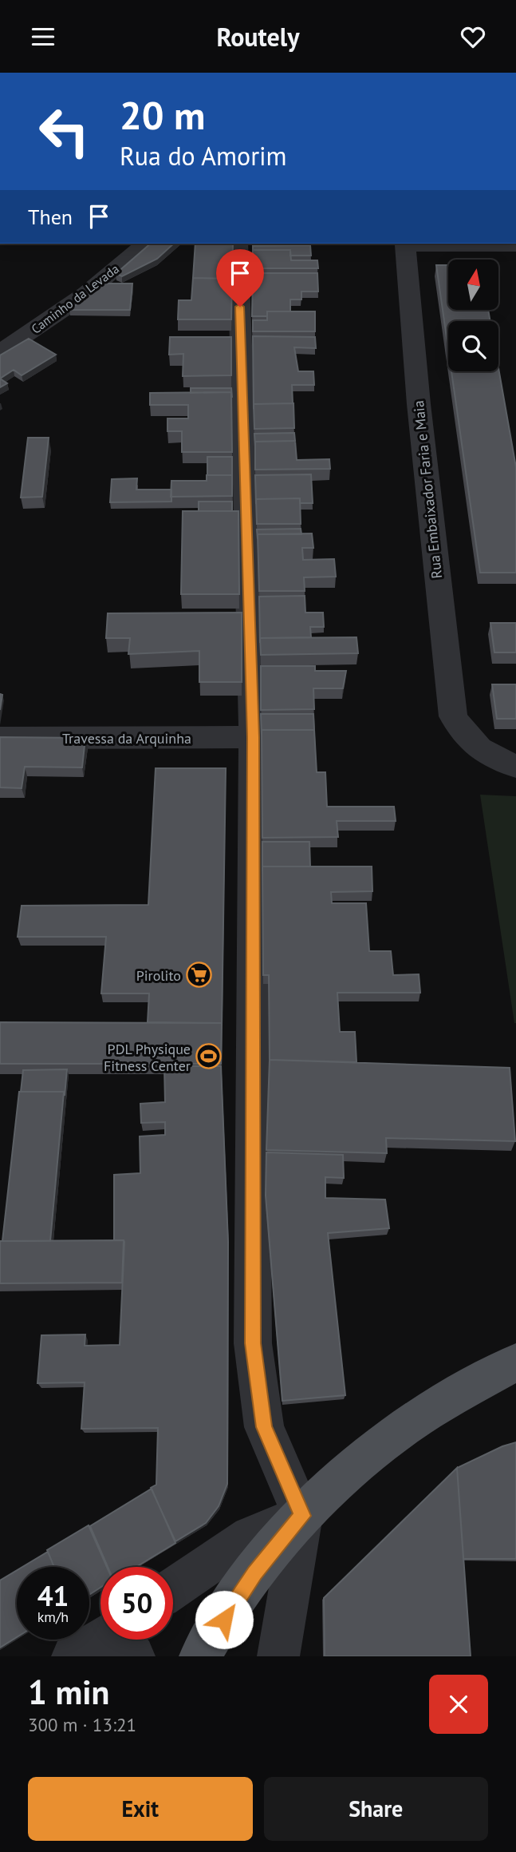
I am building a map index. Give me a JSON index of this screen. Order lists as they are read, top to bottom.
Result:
{
  "streets": {
    "street": ["Caminho da Levada", "Rua Embaixador Faria e Maia", "Travessa da Arquinha"]
  },
  "places": {
    "supermarket": ["Pirolito"],
    "sports": ["PDL Physique Fitness Center"]
  },
  "north": "top",
  "page": {
    "header": "Routely",
    "turn": ["20 m", "Rua do Amorim"],
    "then": "Then",
    "speed": "41 km/h",
    "limit": "50",
    "heading": ["1 min", "300 m · 13:21"],
    "buttons": ["Exit", "Share"]
  }
}
